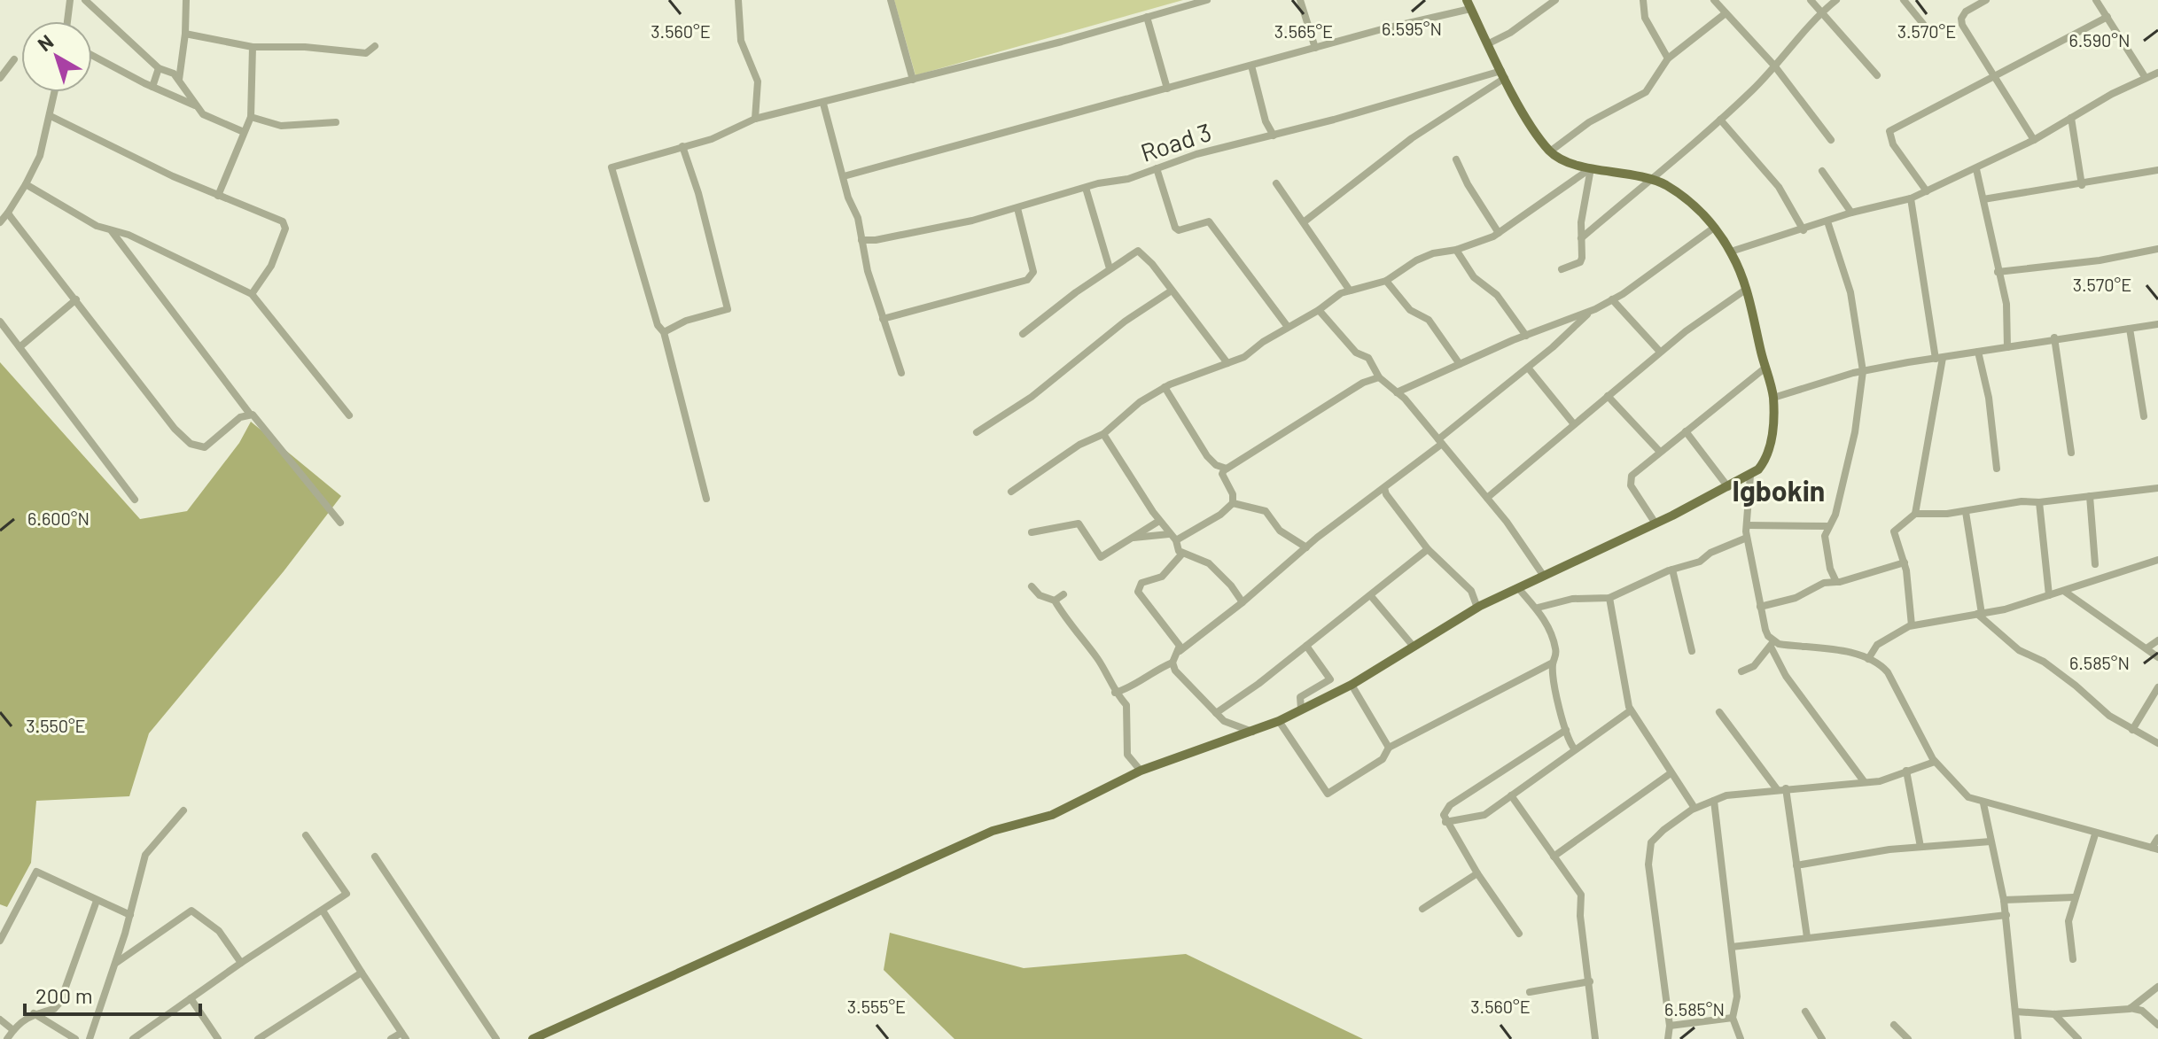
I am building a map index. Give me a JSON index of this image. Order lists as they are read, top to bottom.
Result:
{
  "streets": {
    "street": ["Road 3"]
  },
  "districts": ["Igbokin"],
  "scale_bar": "200 m",
  "north": "top left",
  "coordinates": [
    "6.595°N",
    "3.560°E",
    "3.565°E",
    "3.570°E",
    "6.590°N",
    "6.600°N",
    "6.585°N",
    "3.550°E",
    "3.555°E"
  ]
}
